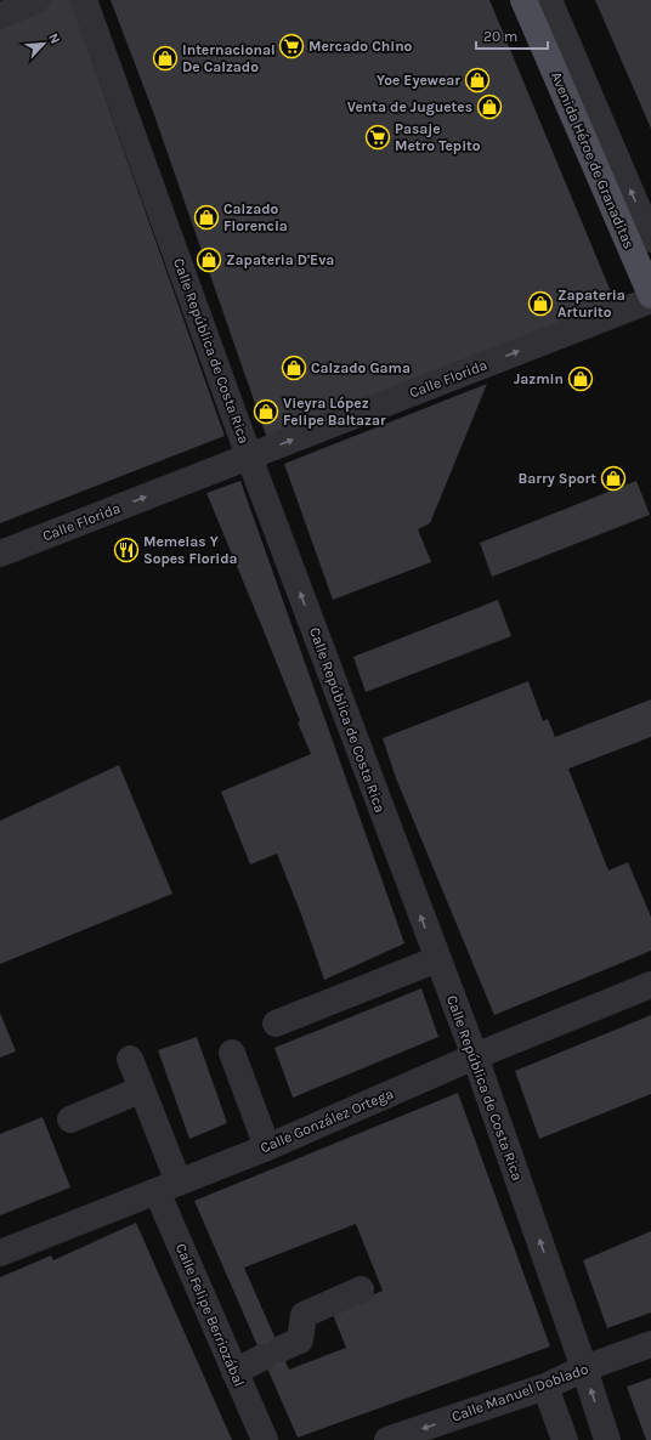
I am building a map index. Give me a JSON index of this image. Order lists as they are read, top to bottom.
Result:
{
  "streets": {
    "main road": ["Avenida Héroe de Granaditas"],
    "street": [
      "Calle República de Costa Rica",
      "Calle Florida",
      "Calle González Ortega",
      "Calle Felipe Berriozábal",
      "Calle Manuel Doblado"
    ]
  },
  "crossings": [
    ["Calle República de Costa Rica", "Calle Florida"],
    ["Calle República de Costa Rica", "Calle González Ortega"],
    ["Calle República de Costa Rica", "Calle Manuel Doblado"],
    ["Calle González Ortega", "Calle Felipe Berriozábal"]
  ],
  "one_way": ["Calle República de Costa Rica", "Calle Florida", "Calle Manuel Doblado"],
  "places": {
    "supermarket": ["Mercado Chino", "Pasaje Metro Tepito"],
    "shop": [
      "Internacional De Calzado",
      "Yoe Eyewear",
      "Venta de Juguetes",
      "Calzado Florencia",
      "Zapateria D'Eva",
      "Zapateria Arturito",
      "Calzado Gama",
      "Jazmin",
      "Vieyra López Felipe Baltazar",
      "Barry Sport"
    ],
    "restaurant": ["Memelas Y Sopes Florida"]
  },
  "scale_bar": "20 m",
  "north": "top right"
}
